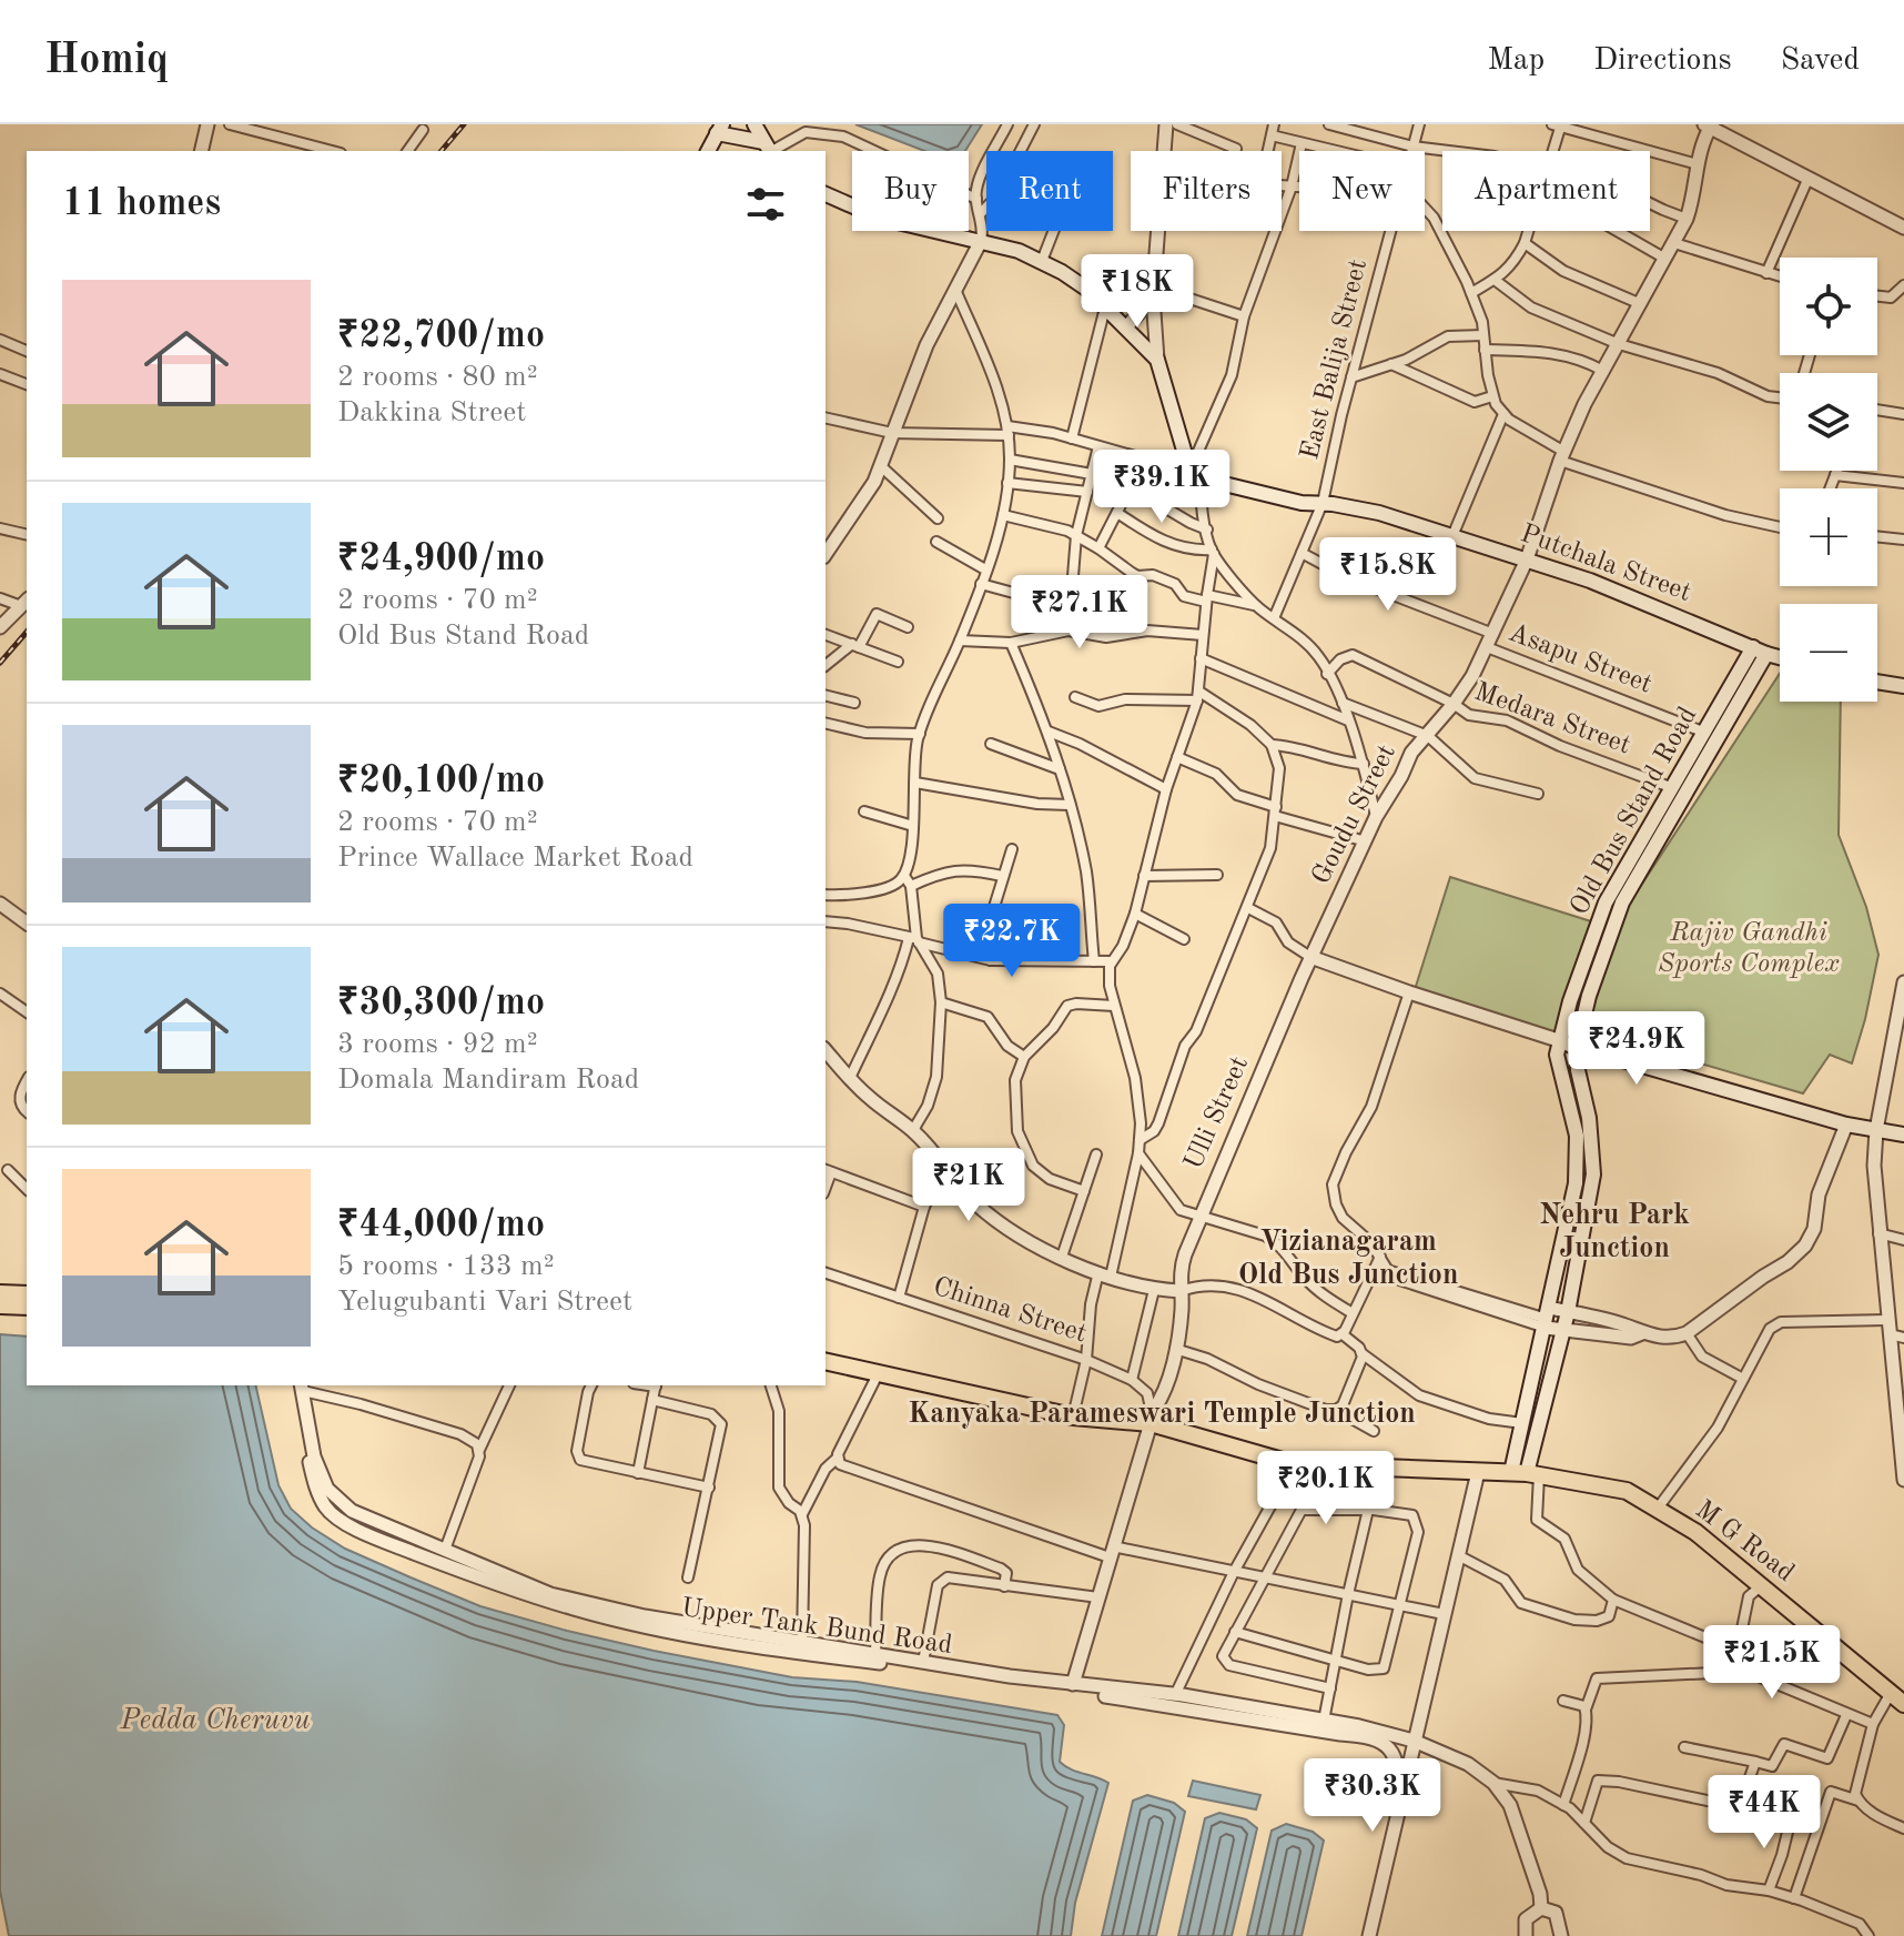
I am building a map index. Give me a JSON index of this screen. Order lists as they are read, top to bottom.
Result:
{
  "streets": {
    "main road": ["Putchala Street", "Old Bus Stand Road", "M G Road"],
    "street": [
      "East Balija Street",
      "Asapu Street",
      "Medara Street",
      "Goudu Street",
      "Ulli Street",
      "Chinna Street",
      "Upper Tank Bund Road"
    ]
  },
  "crossings": [
    ["East Balija Street", "Putchala Street"],
    ["Putchala Street", "Old Bus Stand Road"],
    ["Putchala Street", "Goudu Street"],
    ["Asapu Street", "Old Bus Stand Road"],
    ["Asapu Street", "Goudu Street"],
    ["Medara Street", "Old Bus Stand Road"],
    ["Medara Street", "Goudu Street"],
    ["Old Bus Stand Road", "M G Road"],
    ["Goudu Street", "Ulli Street"],
    ["Ulli Street", "M G Road"],
    ["Ulli Street", "Upper Tank Bund Road"]
  ],
  "districts": ["Nehru Park Junction", "Vizianagaram Old Bus Junction", "Kanyaka Parameswari Temple Junction"],
  "water": ["Pedda Cheruvu"],
  "parks": ["Rajiv Gandhi Sports Complex"],
  "page": {
    "header": "Homiq",
    "nav": ["Map", "Directions", "Saved"],
    "chip": [
      "Buy",
      "Rent",
      "Filters",
      "New",
      "Apartment"
    ],
    "heading": "11 homes",
    "price": [
      "₹18K",
      "₹39.1K",
      "₹15.8K",
      "₹27.1K",
      "₹22.7K",
      "₹24.9K",
      "₹21K",
      "₹20.1K",
      "₹21.5K",
      "₹30.3K",
      "₹44K"
    ],
    "map_buttons": ["+", "−"],
    "list": [
      {
        "name": "₹22,700/mo",
        "note": "2 rooms · 80 m² · Dakkina Street"
      },
      {
        "name": "₹24,900/mo",
        "note": "2 rooms · 70 m² · Old Bus Stand Road"
      },
      {
        "name": "₹20,100/mo",
        "note": "2 rooms · 70 m² · Prince Wallace Market Road"
      },
      {
        "name": "₹30,300/mo",
        "note": "3 rooms · 92 m² · Domala Mandiram Road"
      },
      {
        "name": "₹44,000/mo",
        "note": "5 rooms · 133 m² · Yelugubanti Vari Street"
      }
    ]
  }
}
